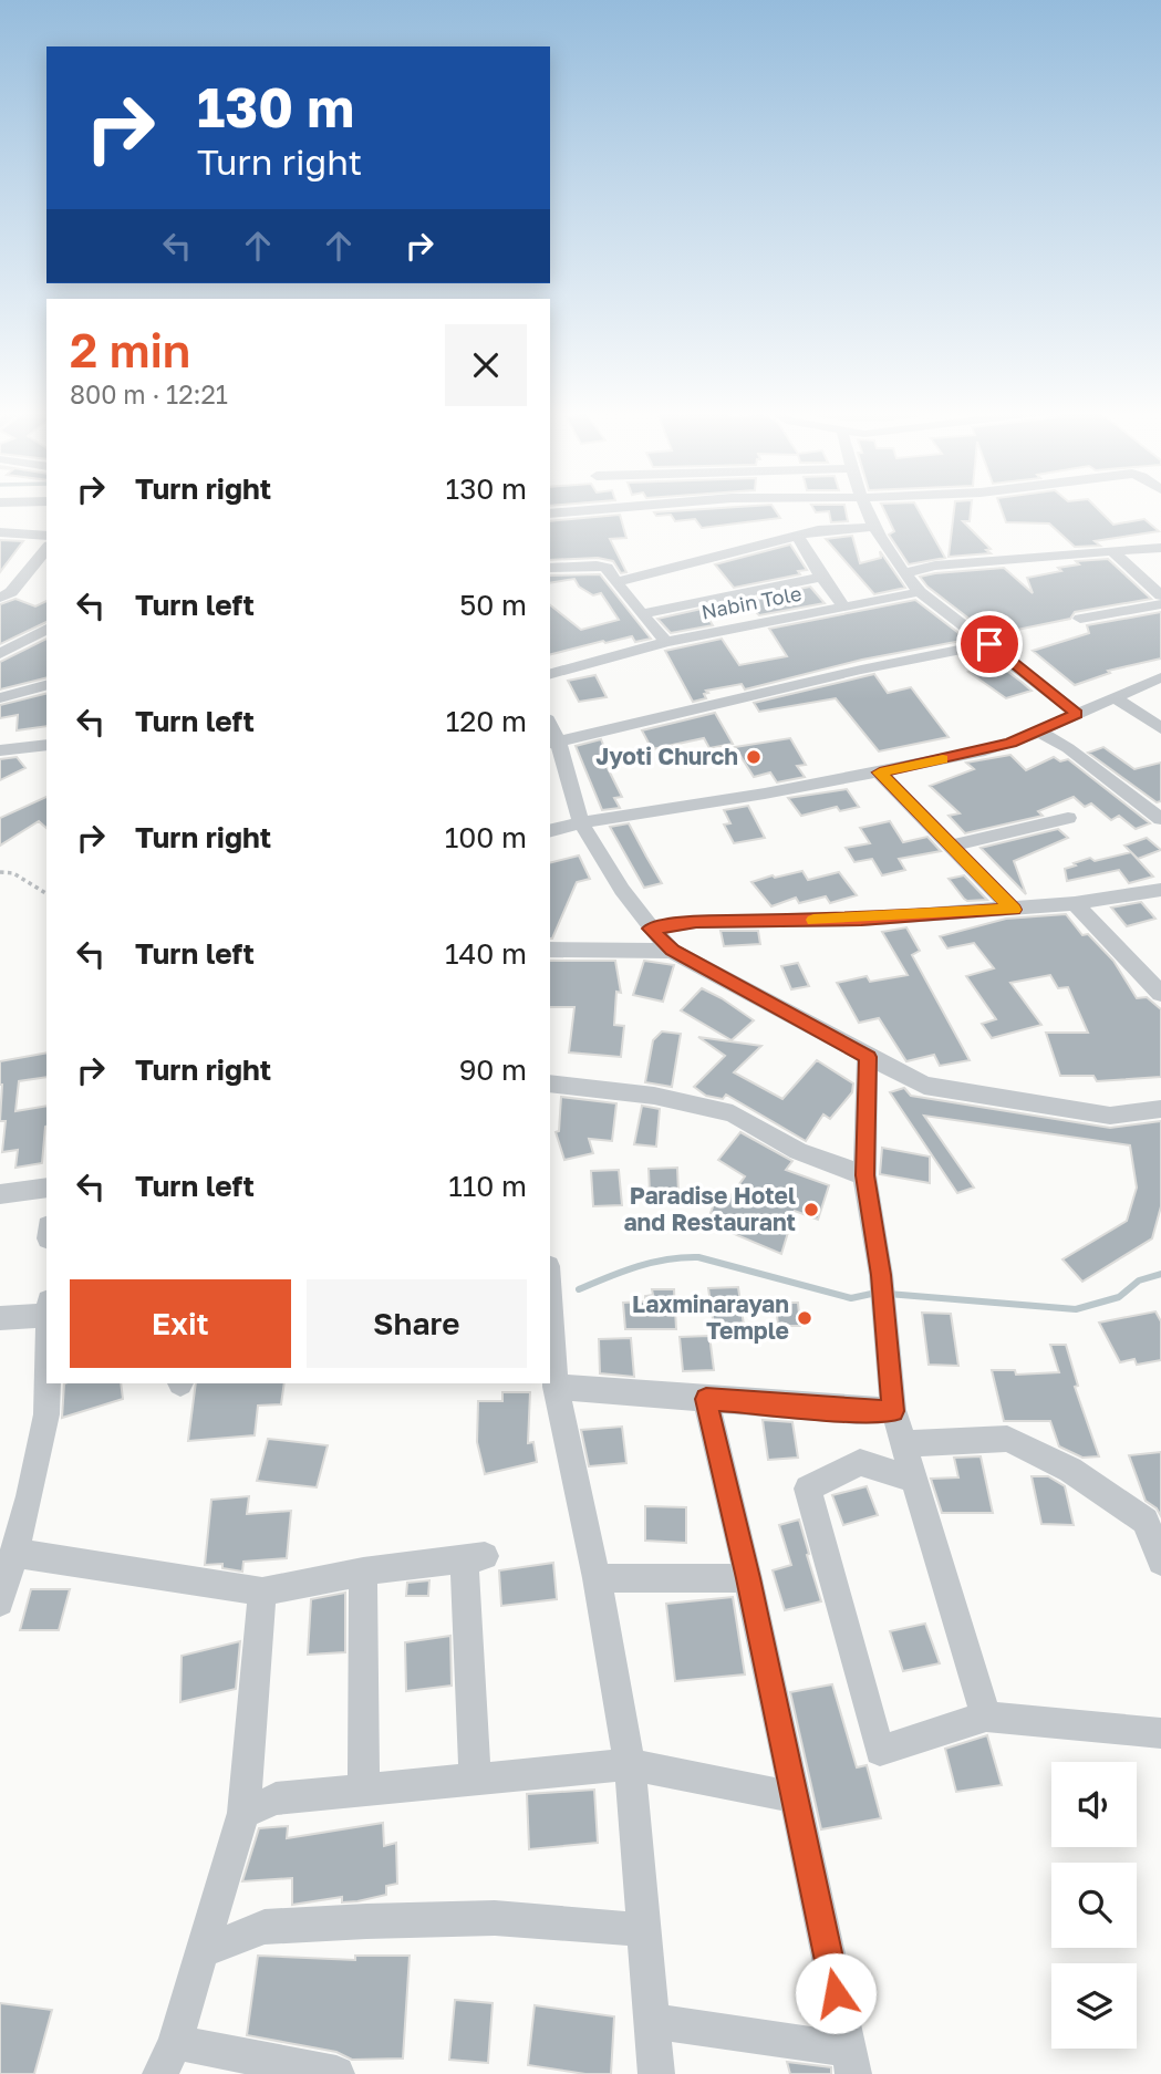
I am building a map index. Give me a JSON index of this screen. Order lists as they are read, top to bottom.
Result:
{
  "streets": {
    "street": ["Nabin Tole"]
  },
  "places": ["Jyoti Church", "Paradise Hotel and Restaurant", "Laxminarayan Temple"],
  "page": {
    "turn": ["130 m", "Turn right"],
    "heading": ["2 min", "800 m · 12:21"],
    "list": [
      {
        "name": "Turn right",
        "value": "130 m"
      },
      {
        "name": "Turn left",
        "value": "50 m"
      },
      {
        "name": "Turn left",
        "value": "120 m"
      },
      {
        "name": "Turn right",
        "value": "100 m"
      },
      {
        "name": "Turn left",
        "value": "140 m"
      },
      {
        "name": "Turn right",
        "value": "90 m"
      },
      {
        "name": "Turn left",
        "value": "110 m"
      }
    ],
    "buttons": ["Exit", "Share"]
  }
}
